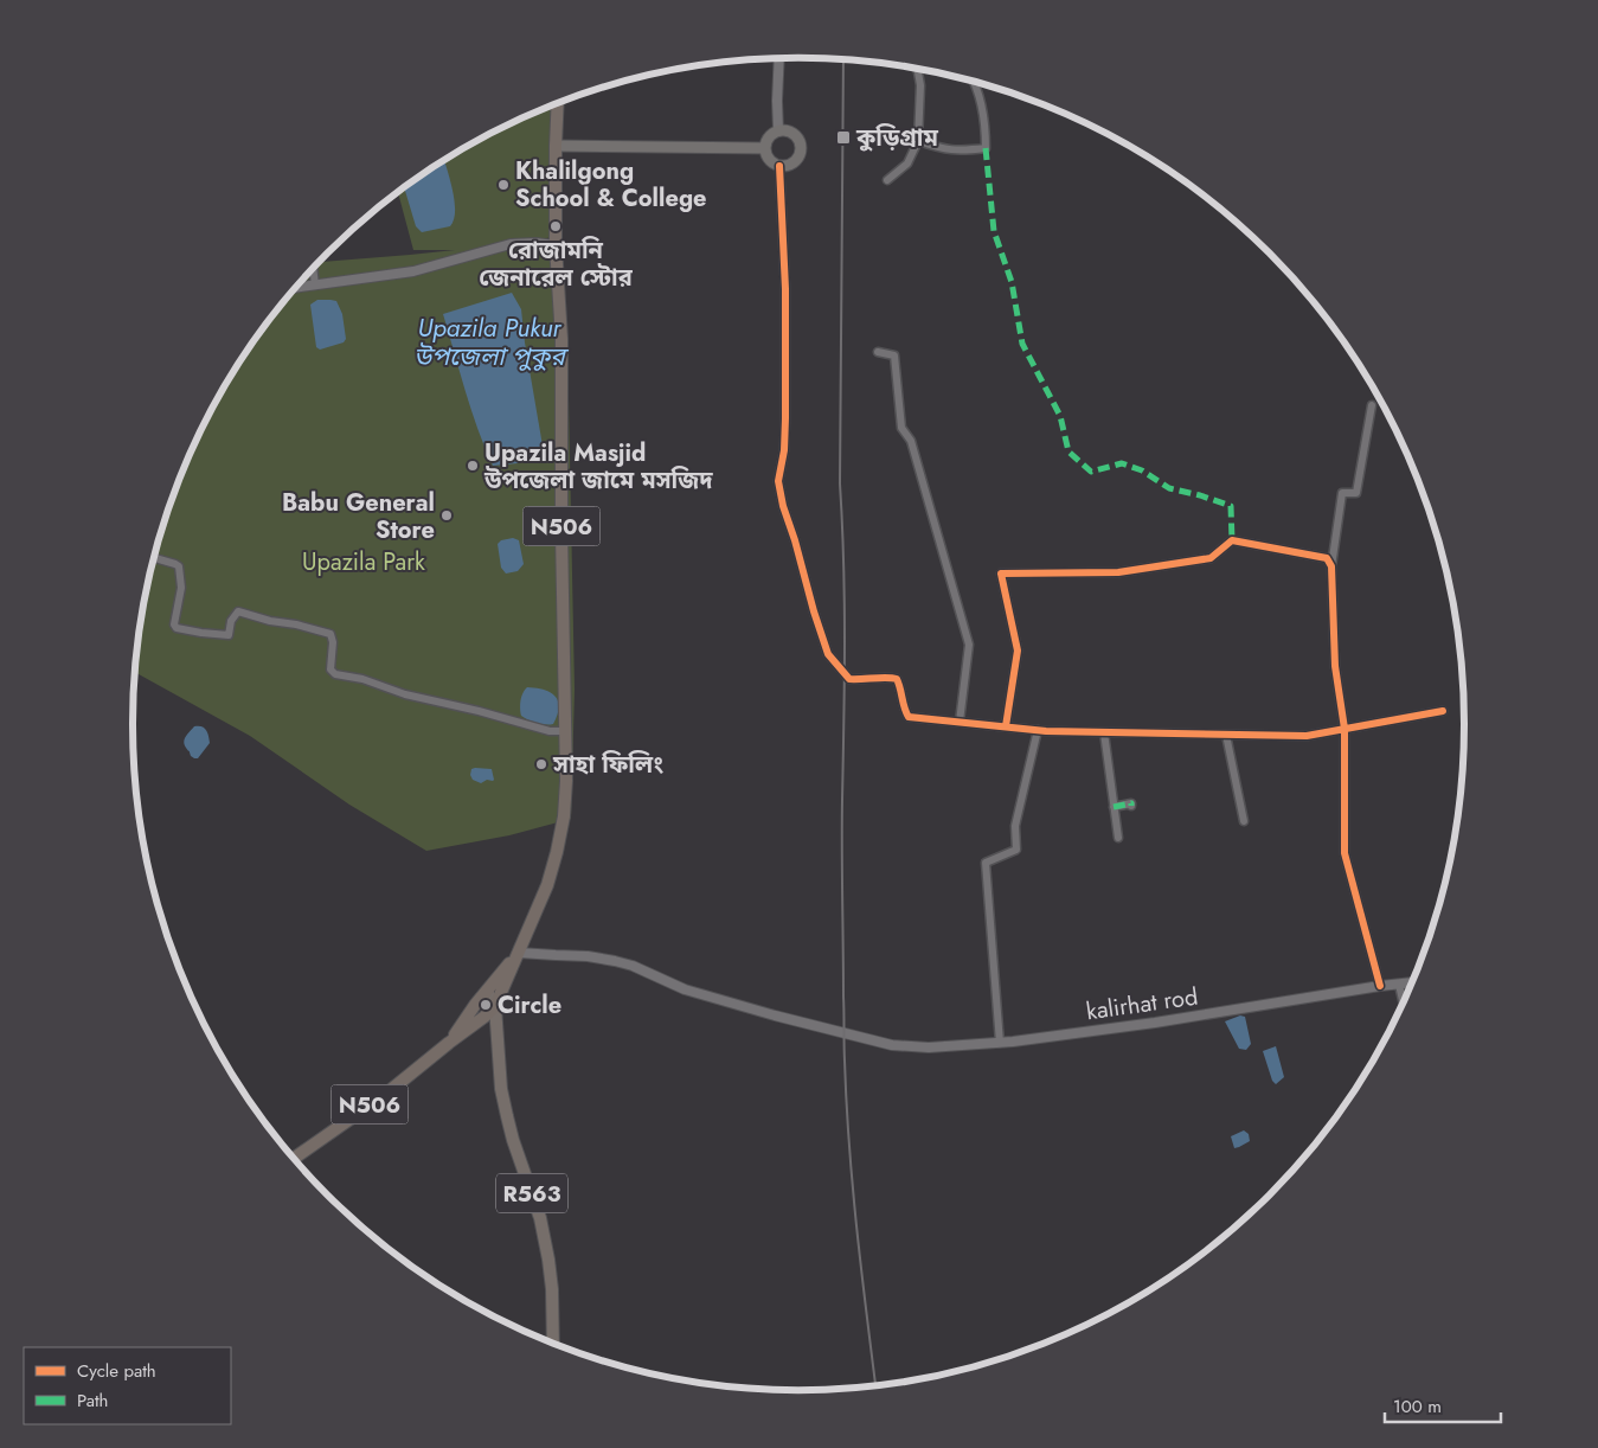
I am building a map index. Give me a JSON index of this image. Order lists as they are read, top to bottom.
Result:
{
  "streets": {
    "highway": ["N506"],
    "main road": ["R563"],
    "street": ["kalirhat rod"]
  },
  "crossings": [
    ["N506", "kalirhat rod"],
    ["N506", "R563"]
  ],
  "water": ["Upazila Pukur উপজেলা পুকুর"],
  "parks": ["Upazila Park"],
  "places": {
    "transit": ["কুড়িগ্রাম"],
    "other": [
      "Khalilgong School & College",
      "রোজামনি জেনারেল স্টোর",
      "Upazila Masjid উপজেলা জামে মসজিদ",
      "Babu General Store",
      "সাহা ফিলিং",
      "Circle"
    ]
  },
  "legend": ["Cycle path", "Path"],
  "scale_bar": "100 m"
}
